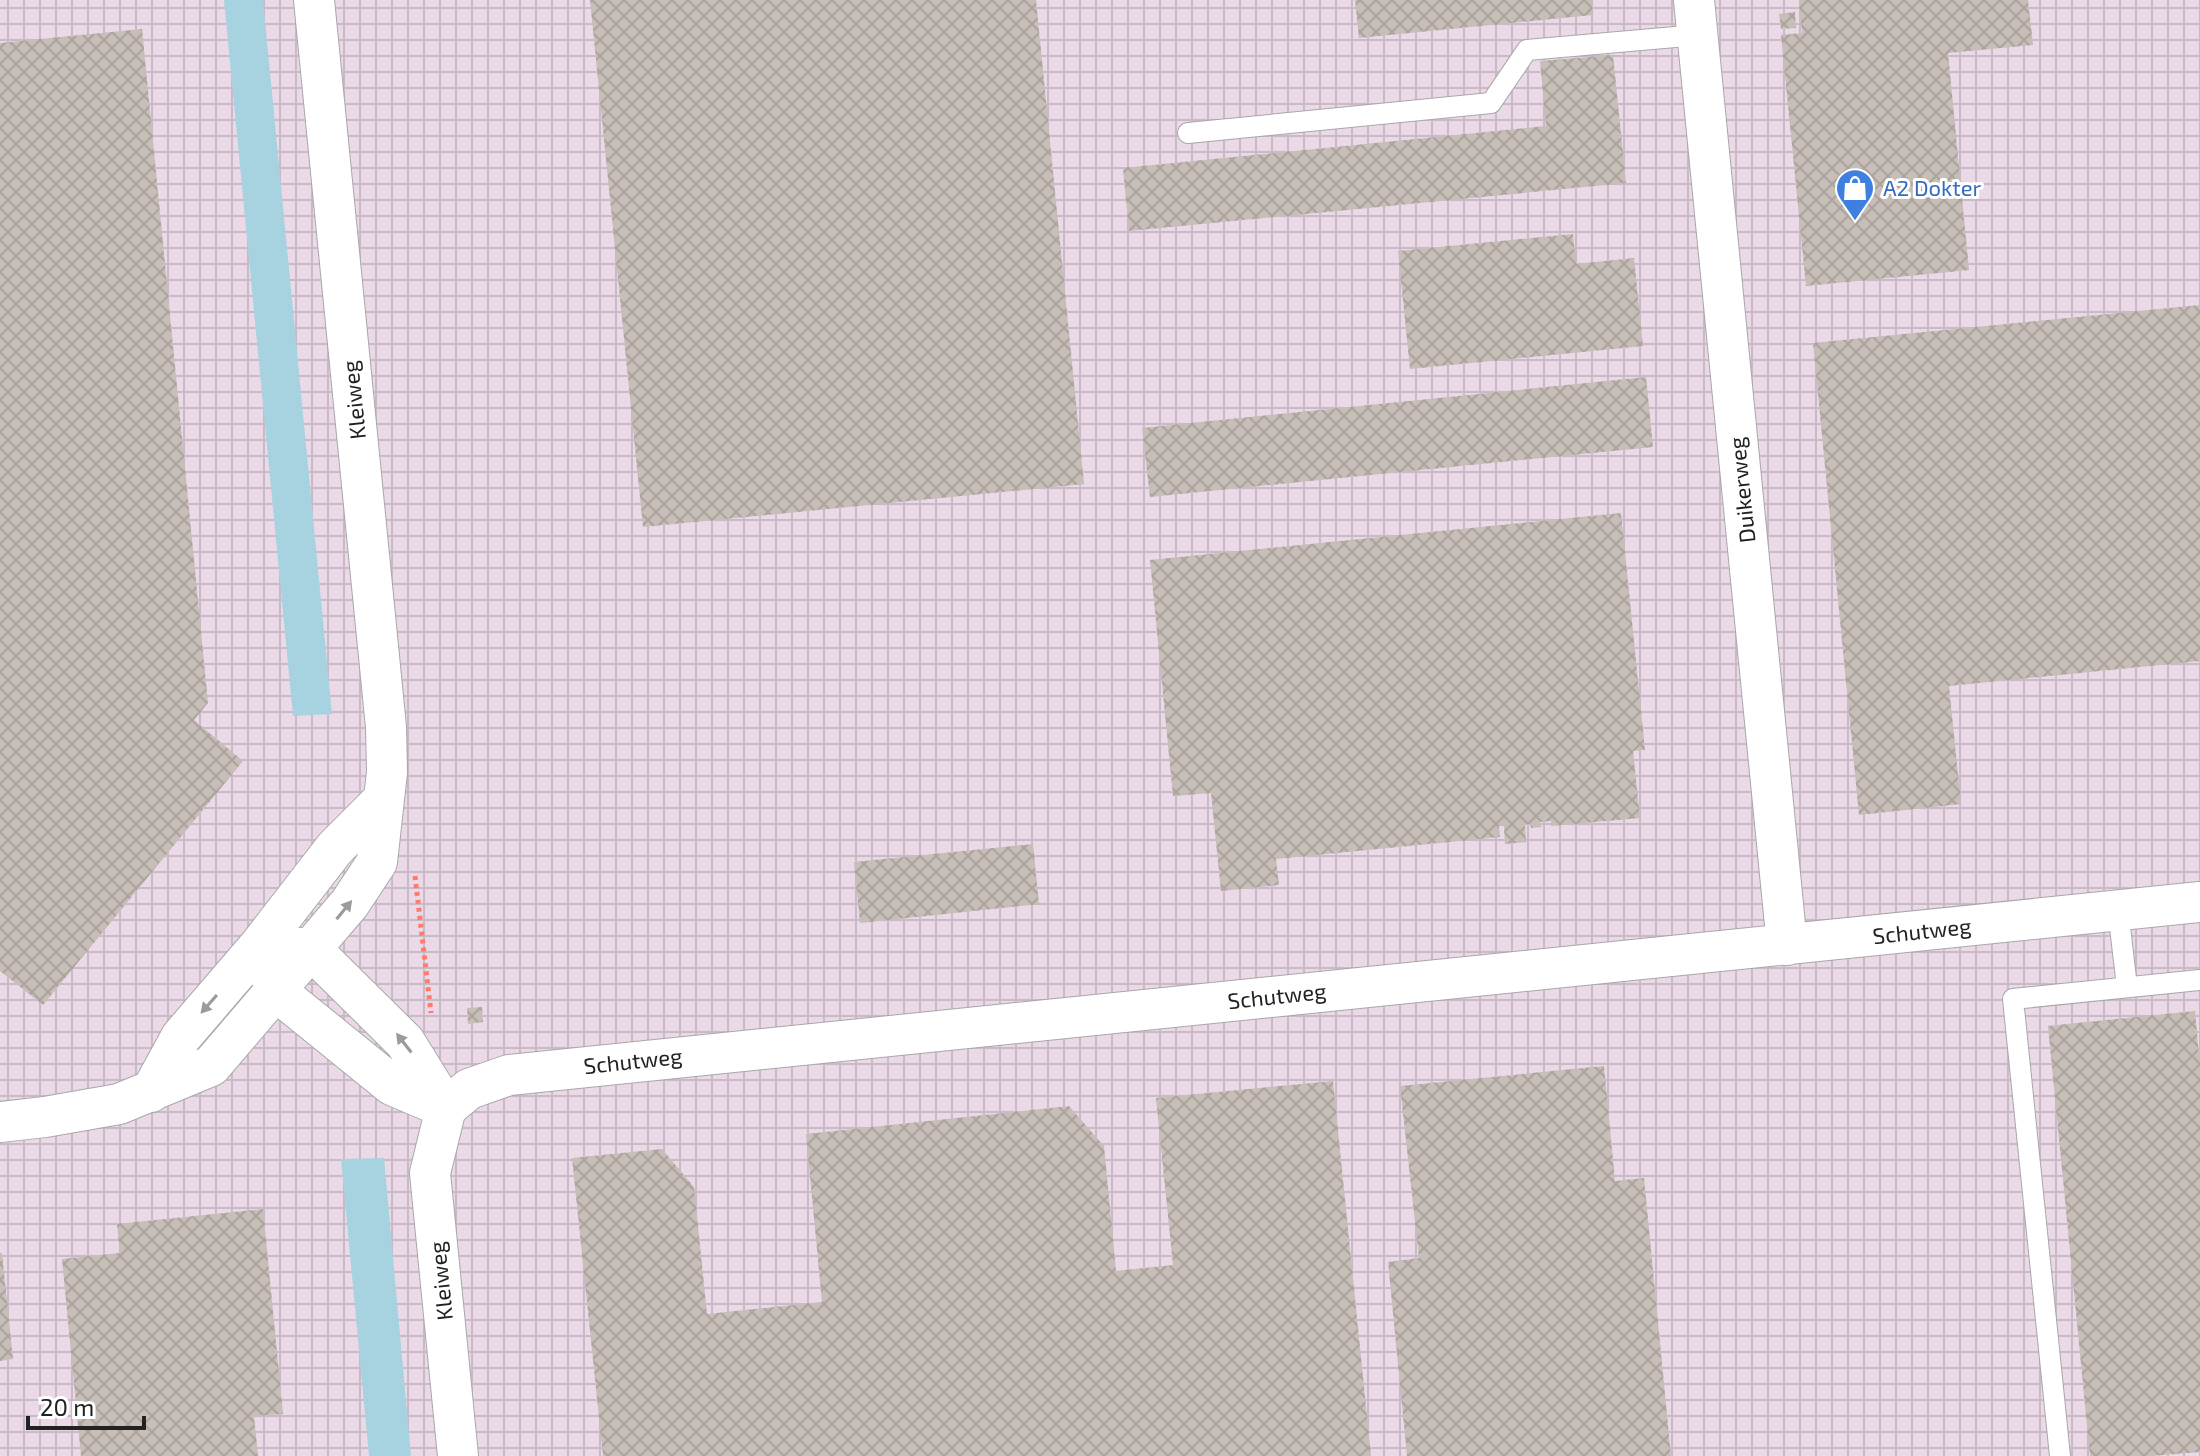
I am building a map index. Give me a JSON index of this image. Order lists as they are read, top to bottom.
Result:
{
  "streets": {
    "street": ["Kleiweg", "Duikerweg", "Schutweg"]
  },
  "crossings": [
    ["Kleiweg", "Schutweg"],
    ["Duikerweg", "Schutweg"]
  ],
  "places": {
    "shop": ["A2 Dokter"]
  },
  "scale_bar": "20 m"
}
